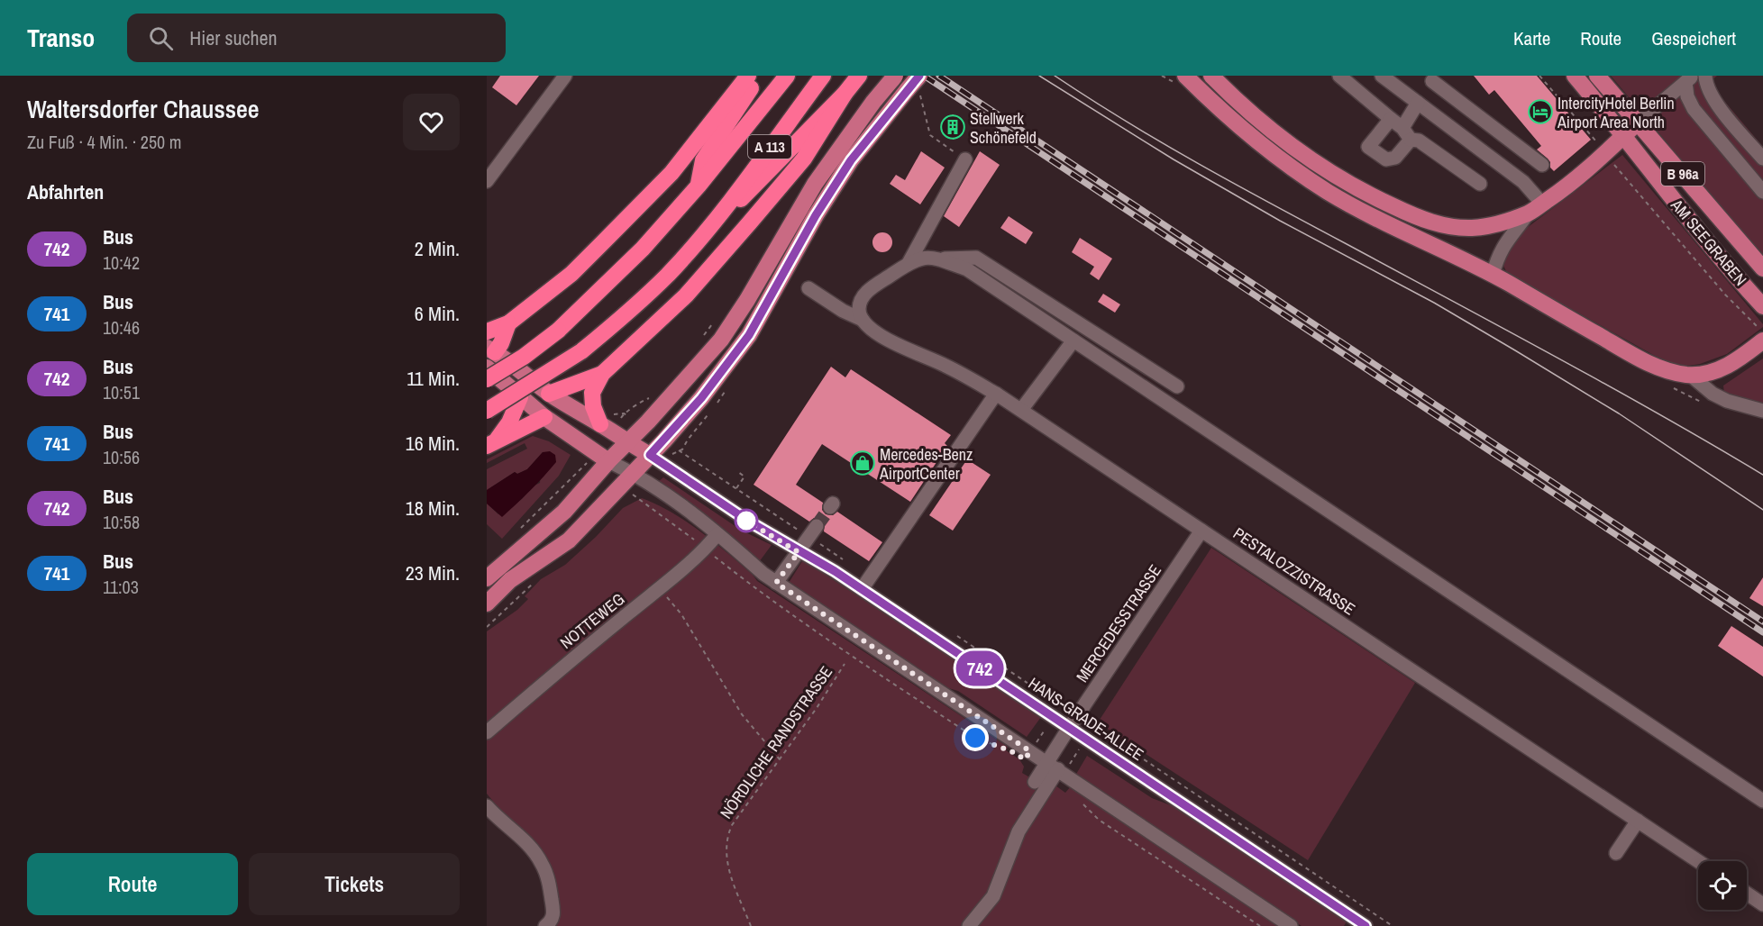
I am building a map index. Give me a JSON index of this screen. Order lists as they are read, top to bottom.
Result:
{
  "streets": {
    "highway": ["A 113"],
    "main road": ["B 96a", "AM SEEGRABEN"],
    "street": [
      "PESTALOZZISTRASSE",
      "NOTTEWEG",
      "MERCEDESSTRASSE",
      "HANS-GRADE-ALLEE"
    ],
    "path": ["NÖRDLICHE RANDSTRASSE"]
  },
  "crossings": [
    ["PESTALOZZISTRASSE", "MERCEDESSTRASSE"],
    ["MERCEDESSTRASSE", "HANS-GRADE-ALLEE"]
  ],
  "places": {
    "hotel": ["IntercityHotel Berlin Airport Area North"],
    "building": ["Stellwerk Schönefeld"],
    "shop": ["Mercedes-Benz AirportCenter"]
  },
  "lines": ["bus line 742"],
  "page": {
    "header": "Transo",
    "search": "Hier suchen",
    "nav": ["Karte", "Route", "Gespeichert"],
    "heading": [
      ["Waltersdorfer Chaussee", "Zu Fuß · 4 Min. · 250 m"],
      "Abfahrten"
    ],
    "on_map": "742",
    "list": [
      {
        "mark": "742",
        "name": "Bus",
        "note": "10:42",
        "value": "2 Min."
      },
      {
        "mark": "741",
        "name": "Bus",
        "note": "10:46",
        "value": "6 Min."
      },
      {
        "mark": "742",
        "name": "Bus",
        "note": "10:51",
        "value": "11 Min."
      },
      {
        "mark": "741",
        "name": "Bus",
        "note": "10:56",
        "value": "16 Min."
      },
      {
        "mark": "742",
        "name": "Bus",
        "note": "10:58",
        "value": "18 Min."
      },
      {
        "mark": "741",
        "name": "Bus",
        "note": "11:03",
        "value": "23 Min."
      }
    ],
    "buttons": ["Route", "Tickets"]
  }
}
